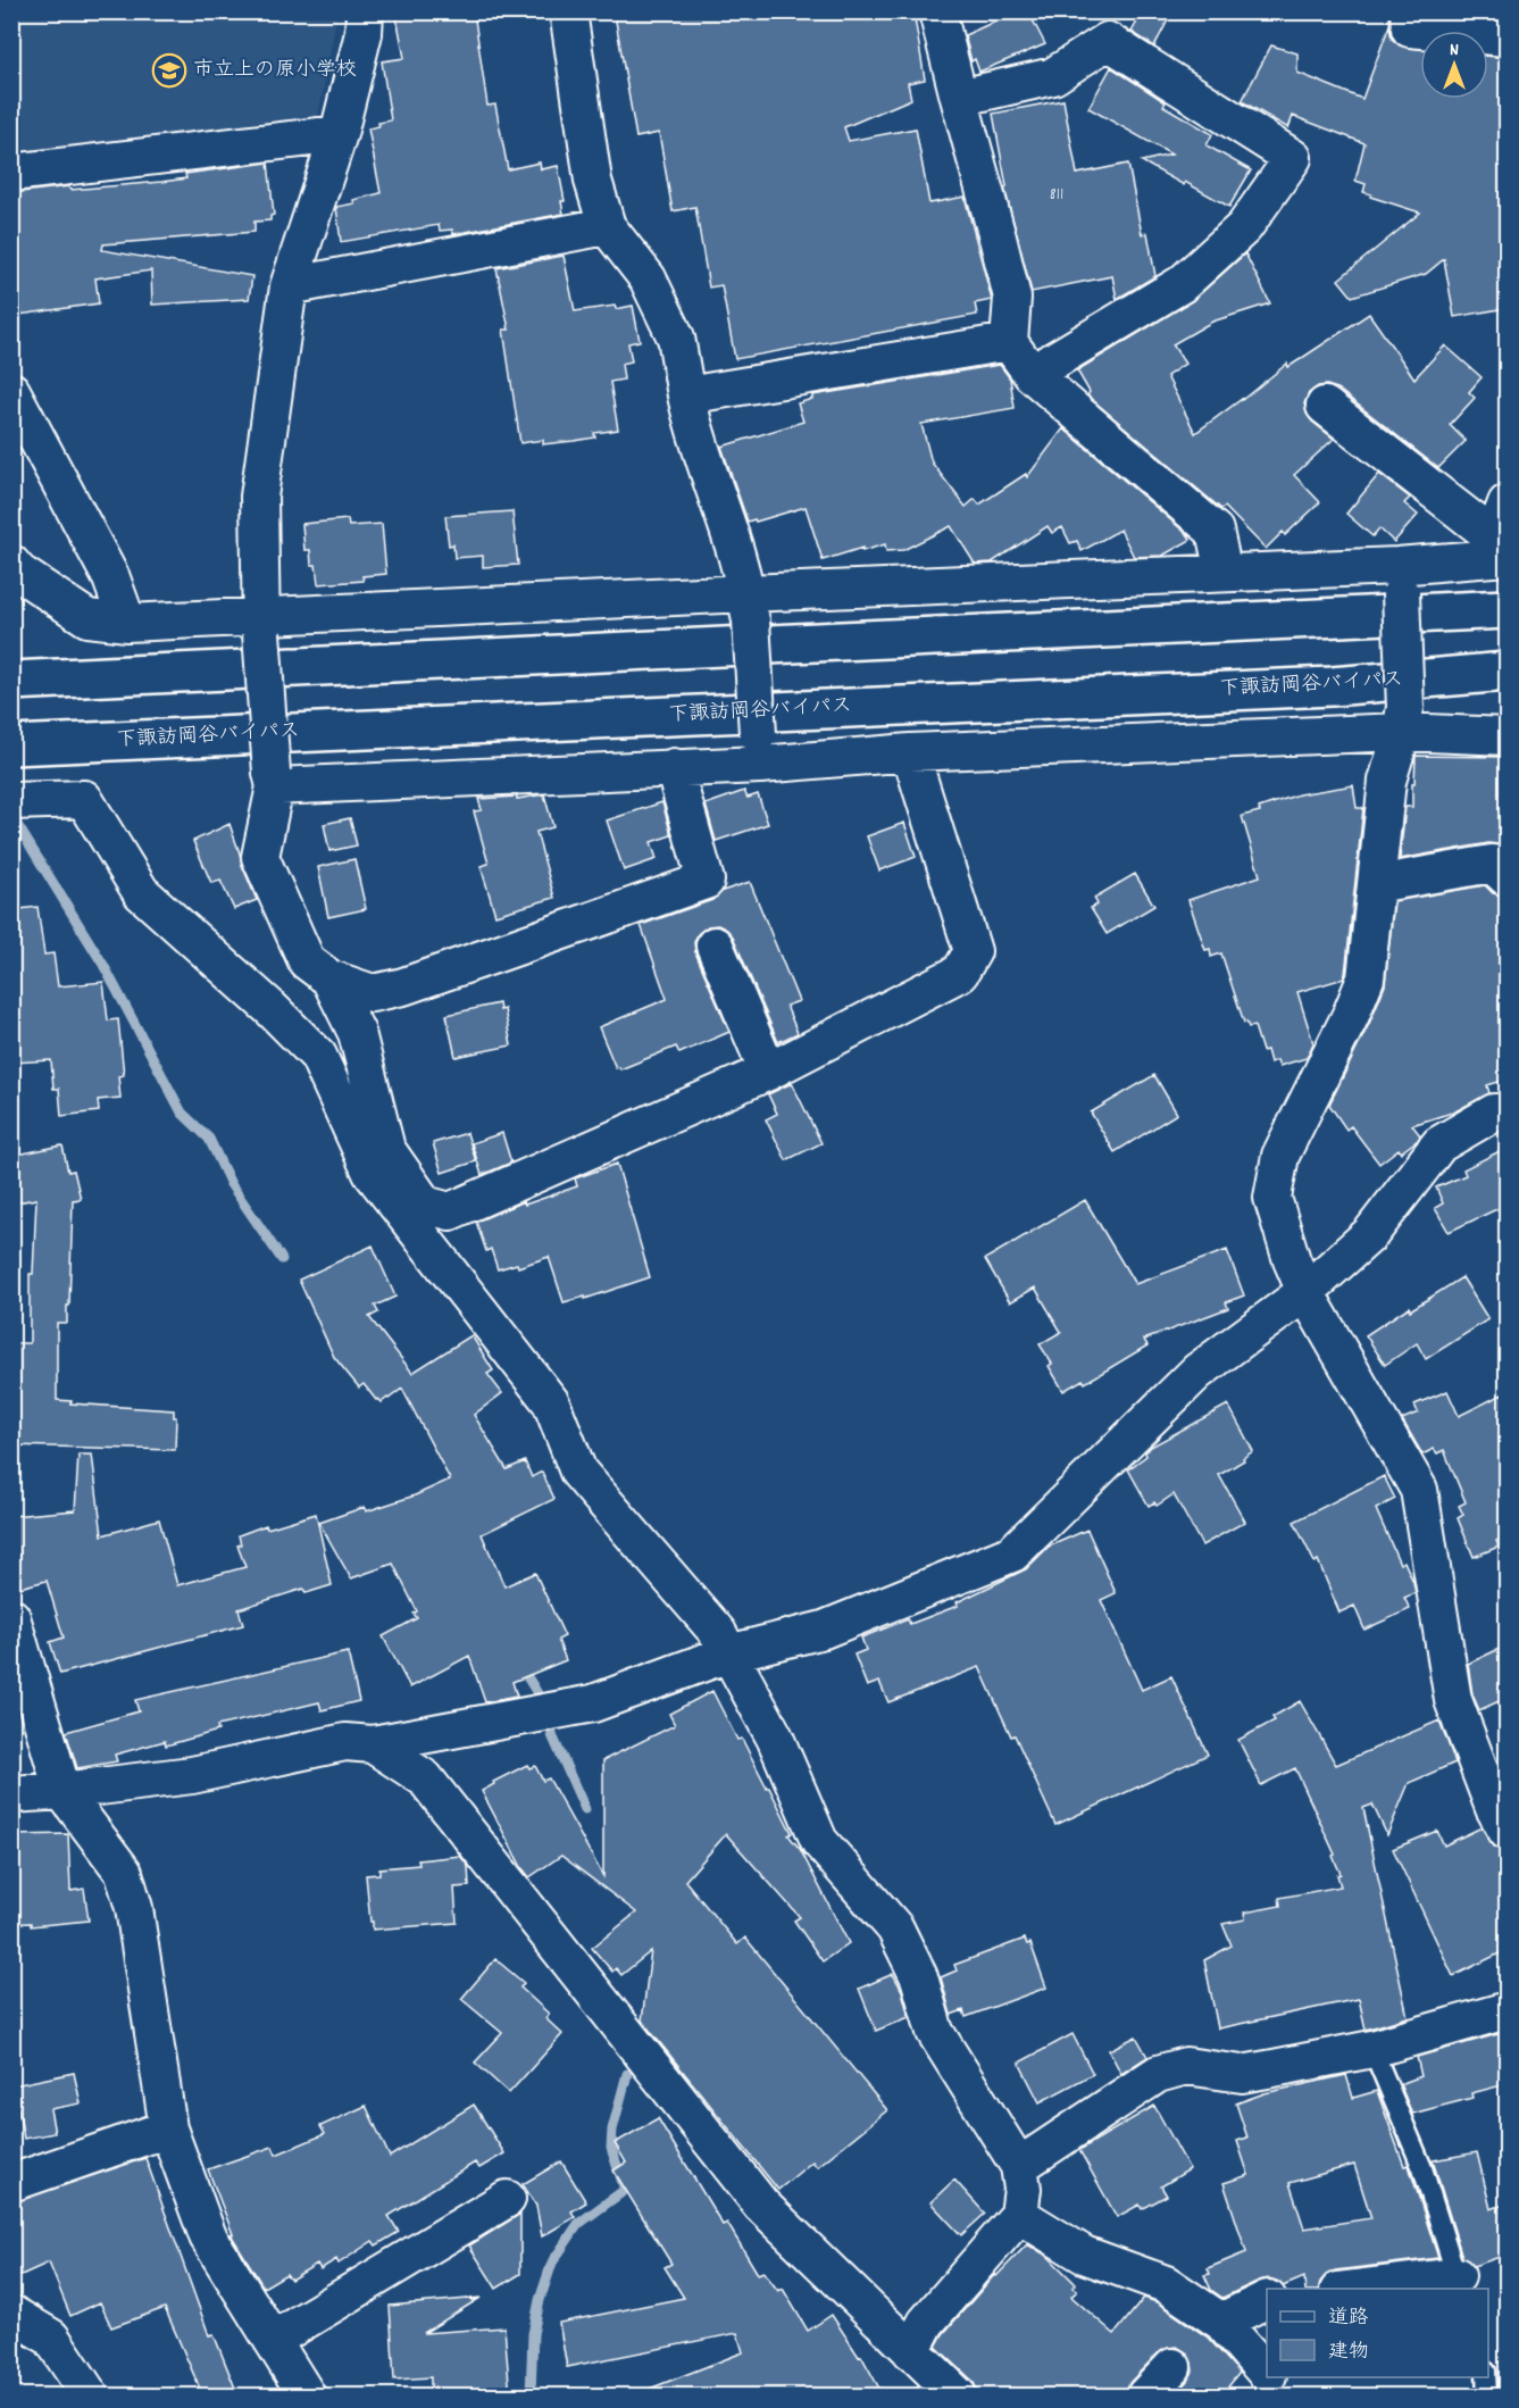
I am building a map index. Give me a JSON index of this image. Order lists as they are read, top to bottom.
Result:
{
  "streets": {
    "highway": ["下諏訪岡谷バイパス"]
  },
  "places": {
    "school or university": ["市立上の原小学校"]
  },
  "house_numbers": ["811"],
  "legend": ["道路", "建物"],
  "north": "top"
}
